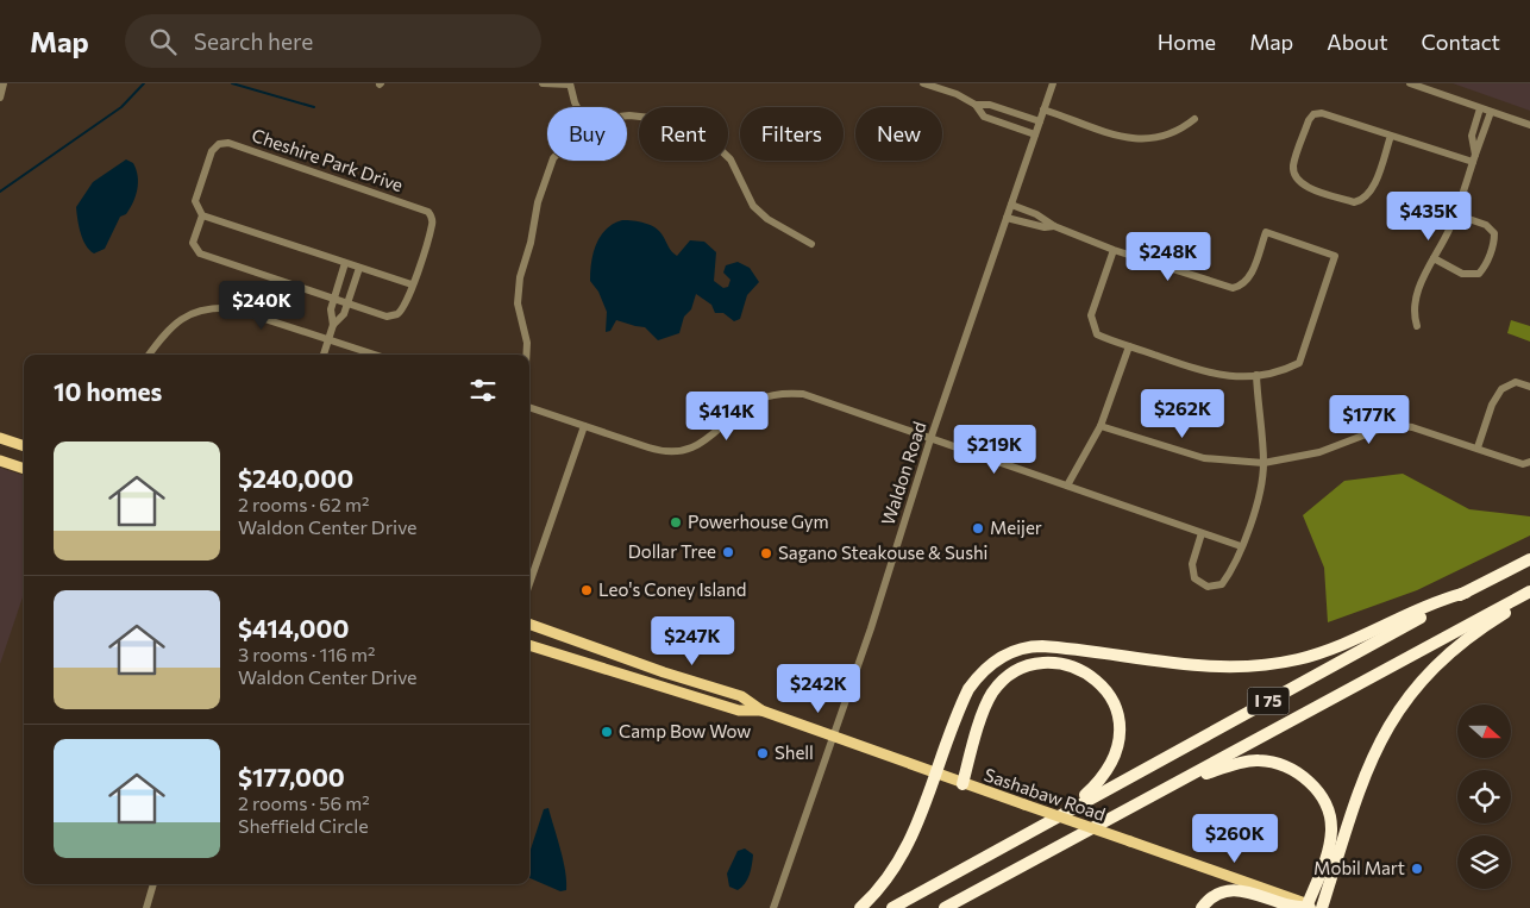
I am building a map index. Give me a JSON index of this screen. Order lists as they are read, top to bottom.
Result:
{
  "streets": {
    "highway": ["I 75"],
    "main road": ["Sashabaw Road"],
    "street": ["Cheshire Park Drive", "Waldon Road"]
  },
  "crossings": [
    ["Waldon Road", "Sashabaw Road"]
  ],
  "places": [
    "Powerhouse Gym",
    "Meijer",
    "Dollar Tree",
    "Sagano Steakouse & Sushi",
    "Leo's Coney Island",
    "Camp Bow Wow",
    "Shell",
    "Mobil Mart"
  ],
  "north": "right",
  "page": {
    "header": "Map",
    "search": "Search here",
    "nav": [
      "Home",
      "Map",
      "About",
      "Contact"
    ],
    "chip": [
      "Buy",
      "Rent",
      "Filters",
      "New"
    ],
    "price": [
      "$435K",
      "$248K",
      "$240K",
      "$262K",
      "$414K",
      "$177K",
      "$219K",
      "$247K",
      "$242K",
      "$260K"
    ],
    "heading": "10 homes",
    "list": [
      {
        "name": "$240,000",
        "note": "2 rooms · 62 m² · Waldon Center Drive"
      },
      {
        "name": "$414,000",
        "note": "3 rooms · 116 m² · Waldon Center Drive"
      },
      {
        "name": "$177,000",
        "note": "2 rooms · 56 m² · Sheffield Circle"
      }
    ]
  }
}
